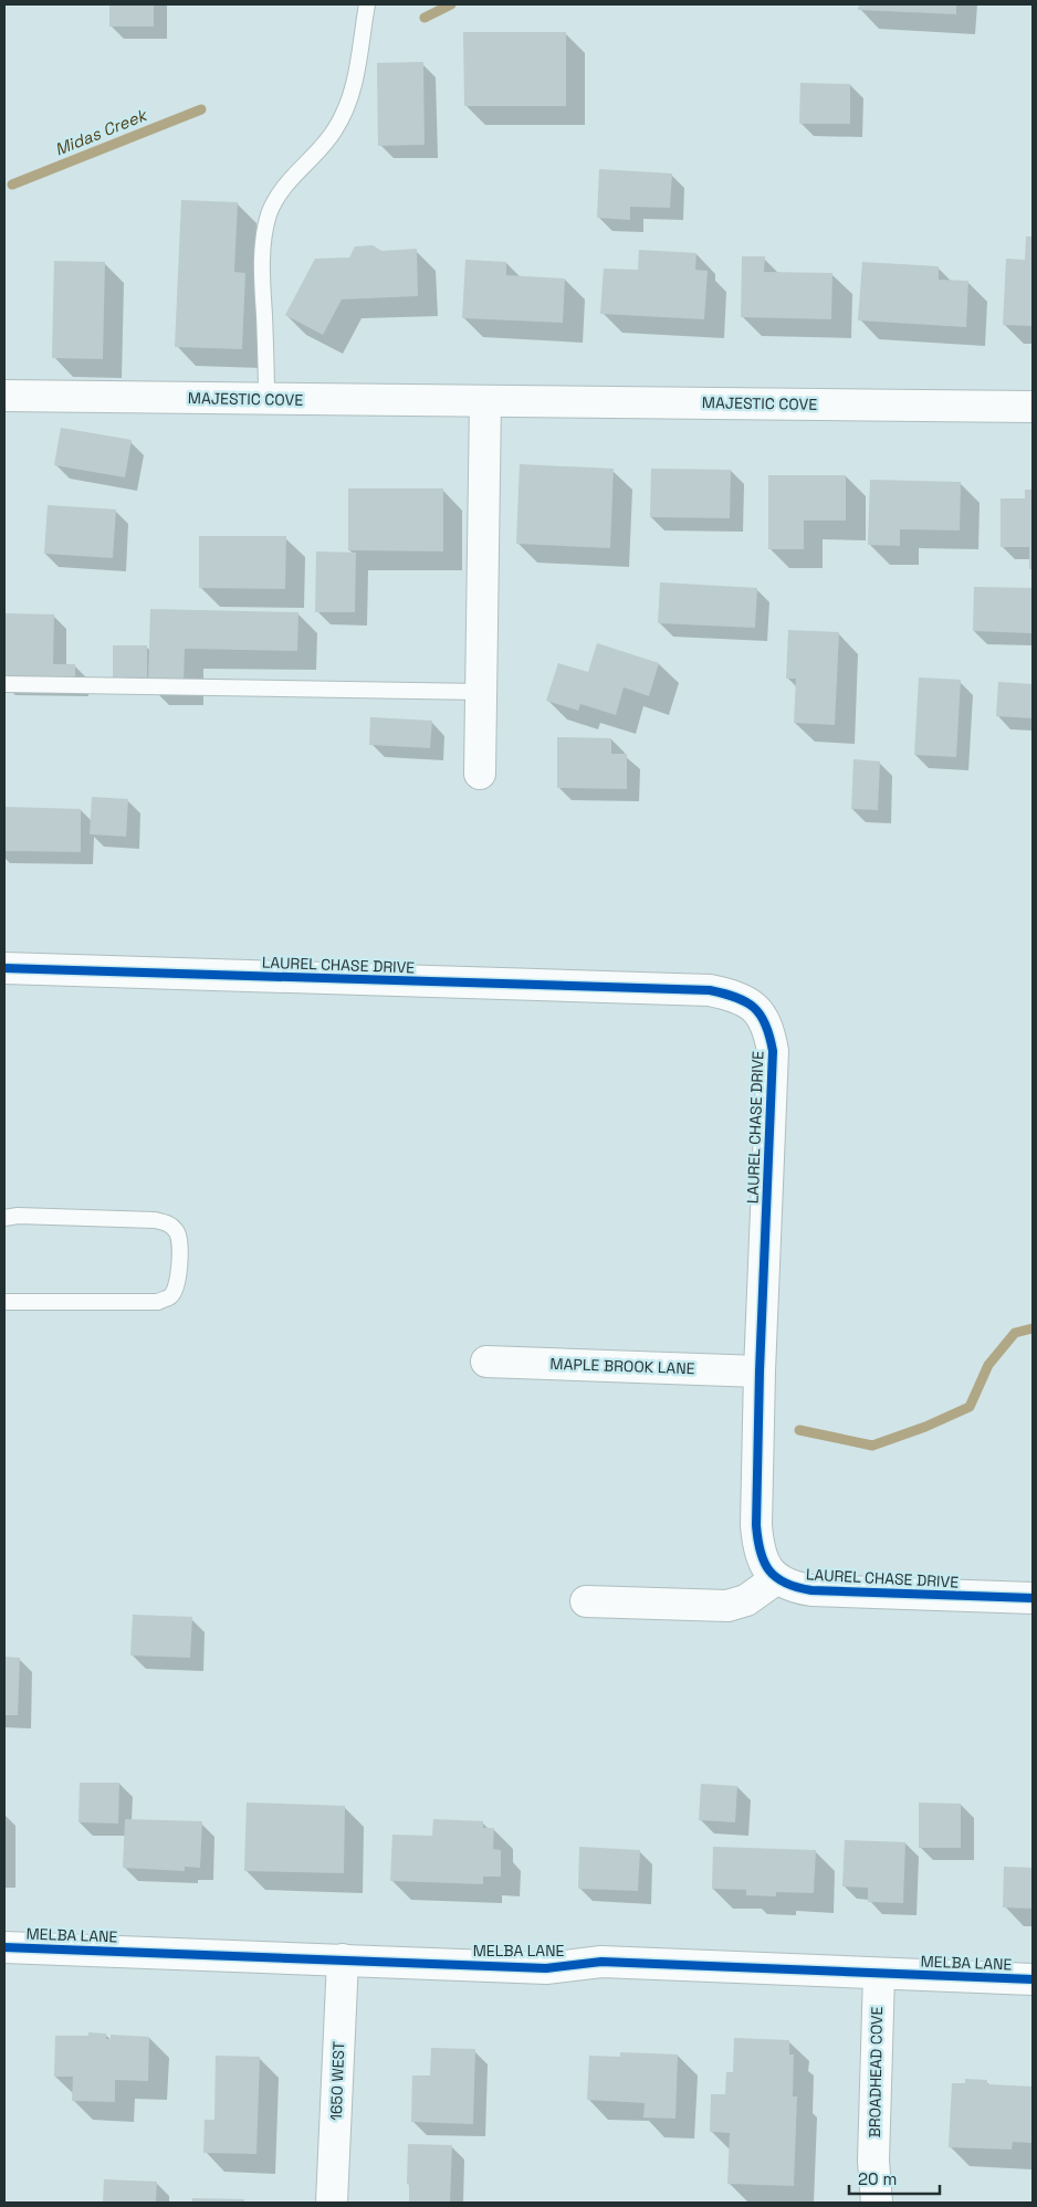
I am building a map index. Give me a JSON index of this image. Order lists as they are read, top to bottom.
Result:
{
  "streets": {
    "street": [
      "MAJESTIC COVE",
      "LAUREL CHASE DRIVE",
      "MAPLE BROOK LANE",
      "MELBA LANE",
      "BROADHEAD COVE",
      "1650 WEST"
    ]
  },
  "crossings": [
    ["LAUREL CHASE DRIVE", "MAPLE BROOK LANE"],
    ["MELBA LANE", "BROADHEAD COVE"],
    ["MELBA LANE", "1650 WEST"]
  ],
  "water": ["Midas Creek"],
  "scale_bar": "20 m"
}
